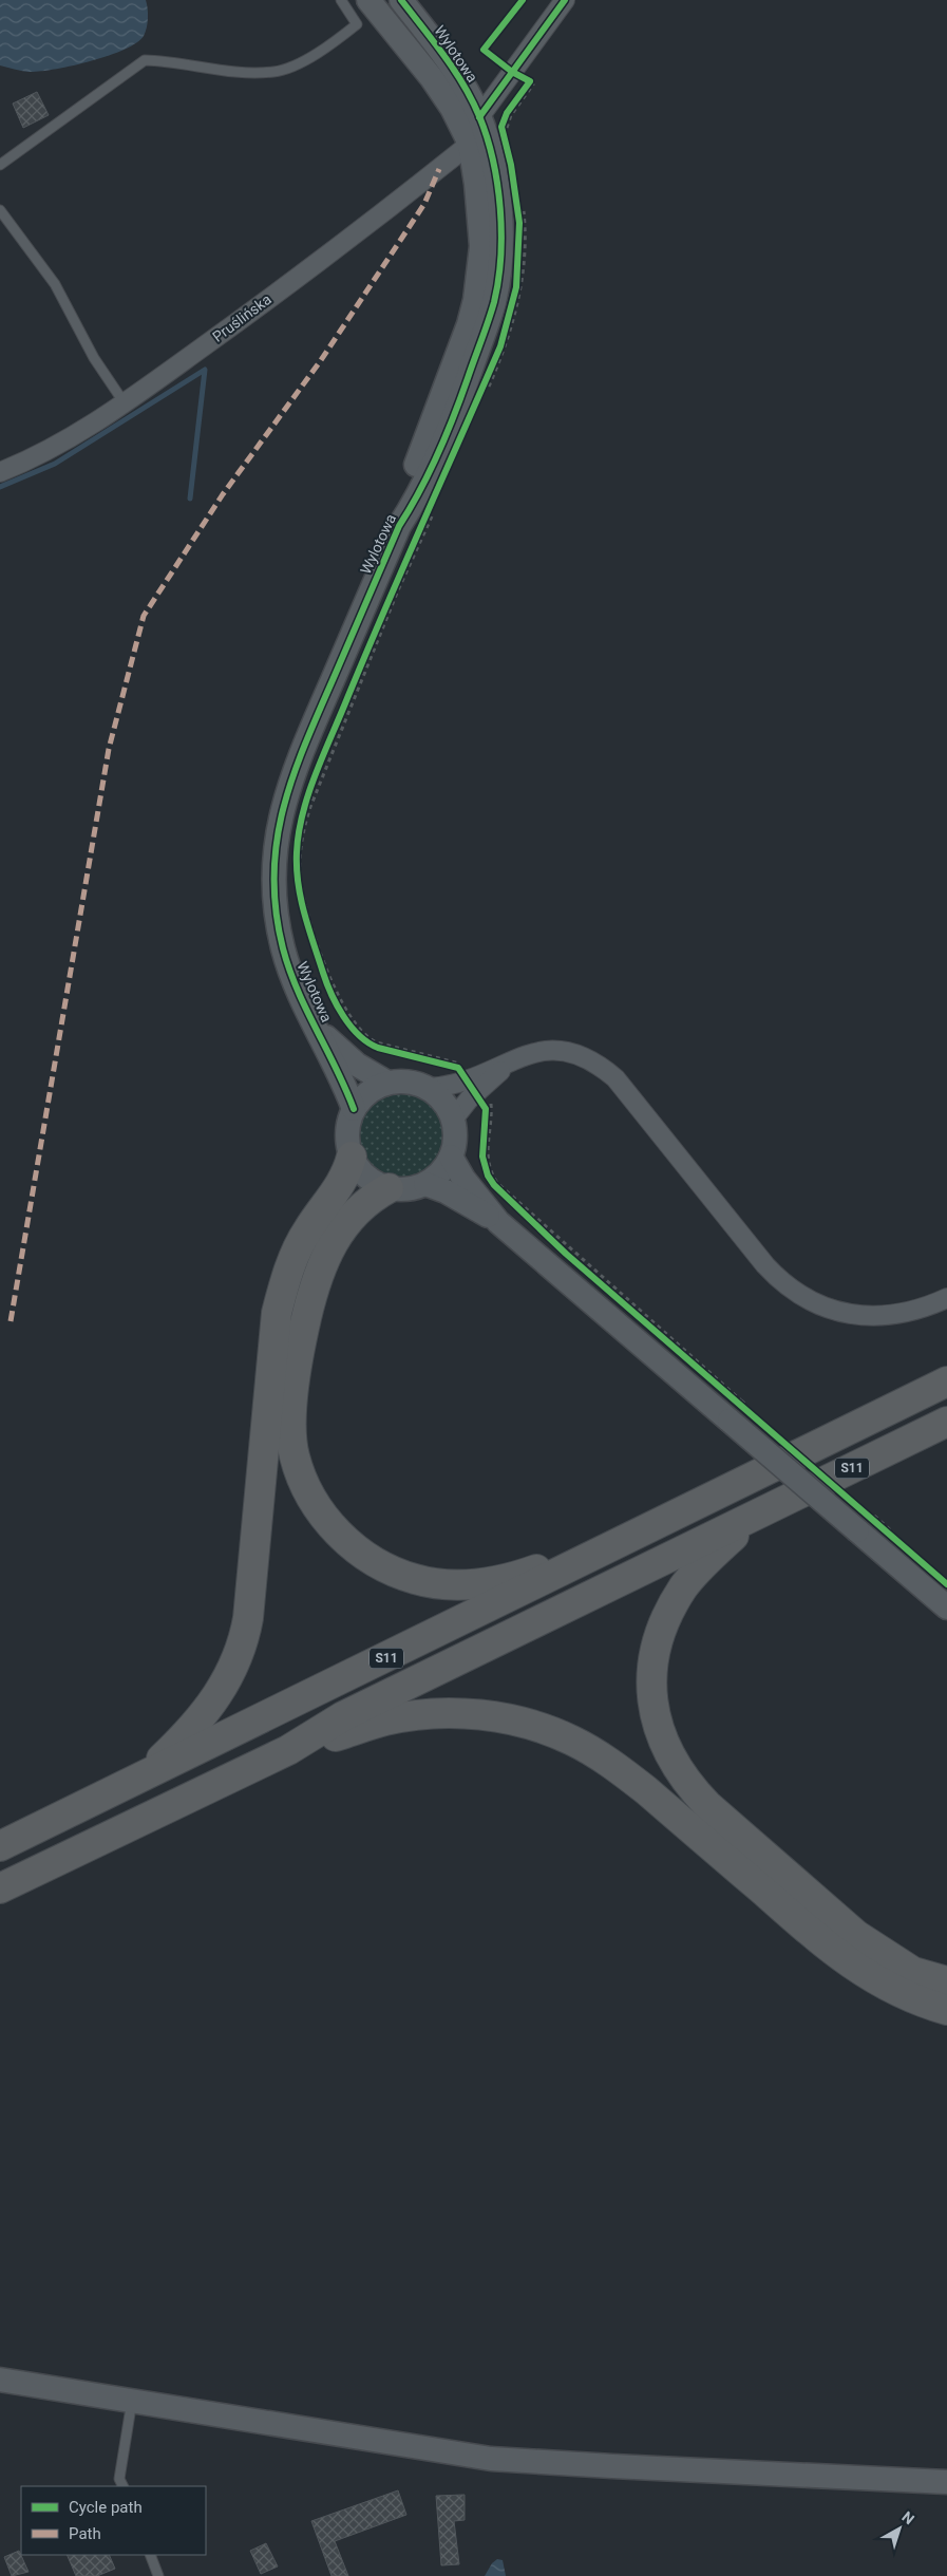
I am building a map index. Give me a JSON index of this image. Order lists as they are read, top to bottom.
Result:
{
  "streets": {
    "highway": ["S11"],
    "street": ["Wylotowa", "Pruślińska"]
  },
  "crossings": [
    ["Wylotowa", "Pruślińska"]
  ],
  "legend": ["Cycle path", "Path"],
  "north": "top right"
}
